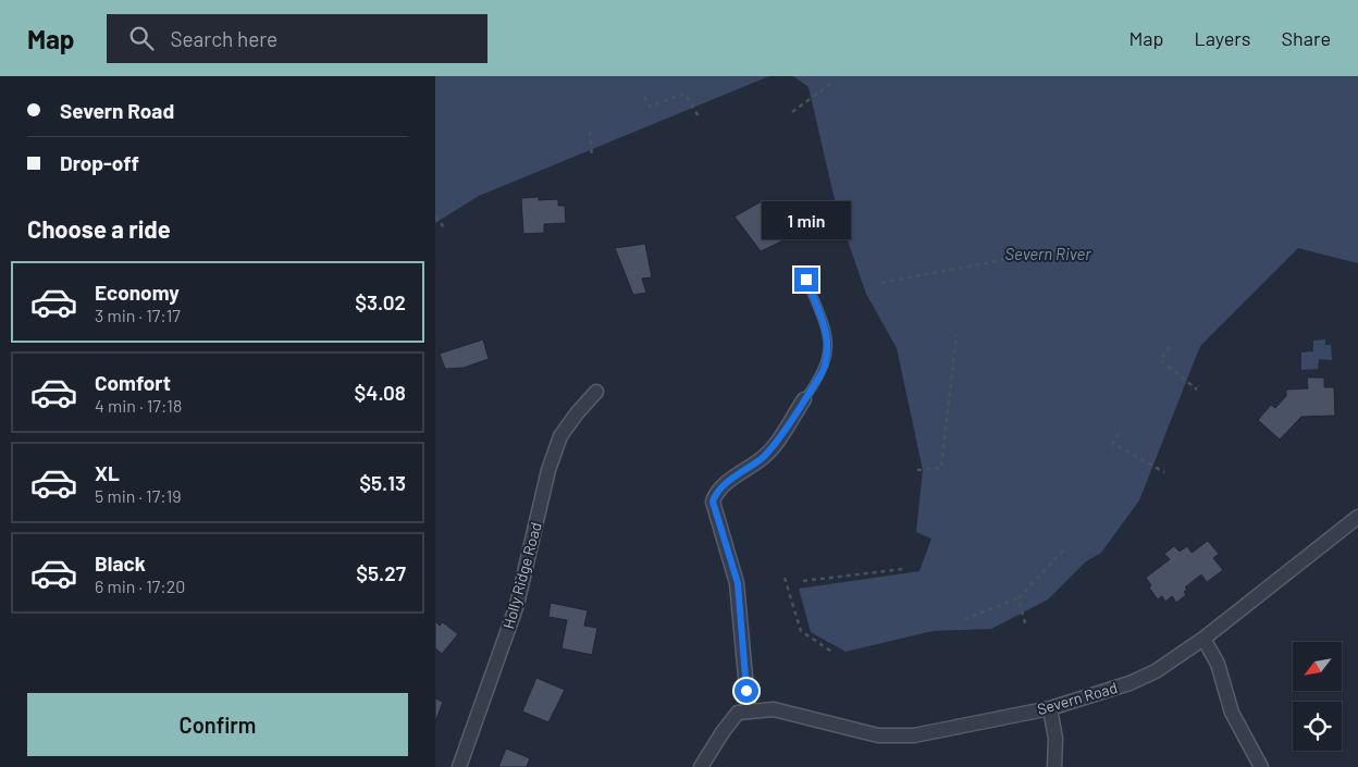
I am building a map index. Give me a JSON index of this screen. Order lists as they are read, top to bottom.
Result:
{
  "streets": {
    "street": ["Holly Ridge Road", "Severn Road"]
  },
  "water": ["Severn River"],
  "north": "bottom left",
  "page": {
    "header": "Map",
    "search": "Search here",
    "nav": ["Map", "Layers", "Share"],
    "banner": ["Severn Road", "Drop-off"],
    "heading": "Choose a ride",
    "bubble": "1 min",
    "list": [
      {
        "name": "Economy",
        "note": "3 min · 17:17",
        "value": "$3.02"
      },
      {
        "name": "Comfort",
        "note": "4 min · 17:18",
        "value": "$4.08"
      },
      {
        "name": "XL",
        "note": "5 min · 17:19",
        "value": "$5.13"
      },
      {
        "name": "Black",
        "note": "6 min · 17:20",
        "value": "$5.27"
      }
    ],
    "buttons": "Confirm"
  }
}
